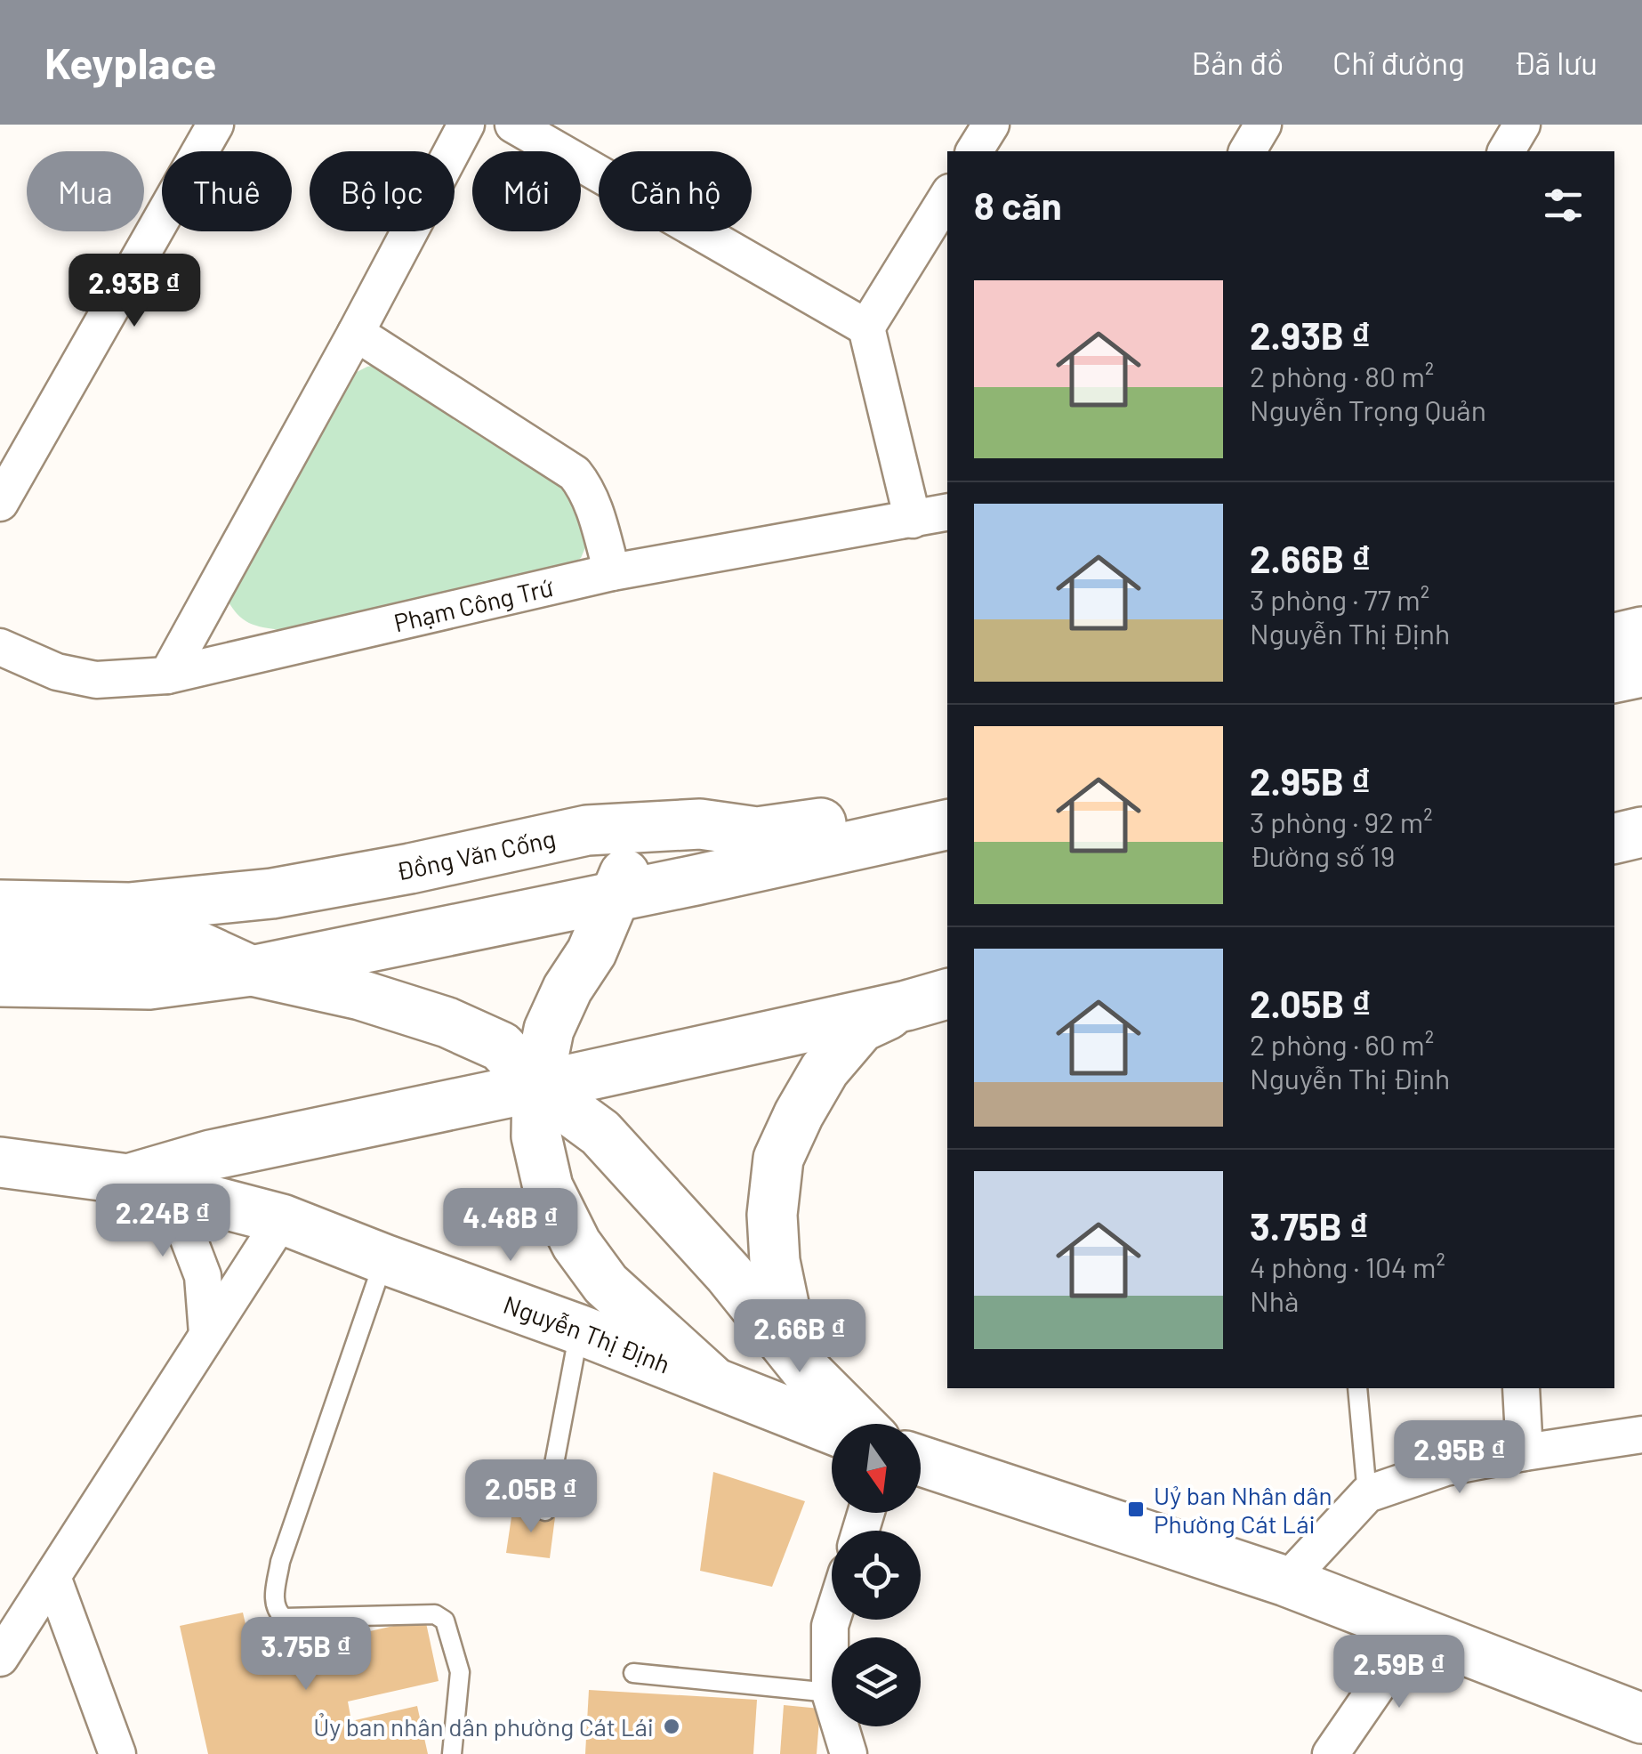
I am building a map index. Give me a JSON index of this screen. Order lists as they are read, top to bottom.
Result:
{
  "streets": {
    "main road": ["Đồng Văn Cống", "Nguyễn Thị Định"],
    "street": ["Phạm Công Trứ"]
  },
  "places": {
    "transit": ["Uỷ ban Nhân dân Phường Cát Lái"],
    "other": ["Ủy ban nhân dân phường Cát Lái"]
  },
  "north": "bottom",
  "page": {
    "header": "Keyplace",
    "nav": ["Bản đồ", "Chỉ đường", "Đã lưu"],
    "chip": [
      "Mua",
      "Thuê",
      "Bộ lọc",
      "Mới",
      "Căn hộ"
    ],
    "heading": "8 căn",
    "price": [
      "2.93B ₫",
      "2.24B ₫",
      "4.48B ₫",
      "2.66B ₫",
      "2.95B ₫",
      "2.05B ₫",
      "3.75B ₫",
      "2.59B ₫"
    ],
    "list": [
      {
        "name": "2.93B ₫",
        "note": "2 phòng · 80 m² · Nguyễn Trọng Quản"
      },
      {
        "name": "2.66B ₫",
        "note": "3 phòng · 77 m² · Nguyễn Thị Định"
      },
      {
        "name": "2.95B ₫",
        "note": "3 phòng · 92 m² · Đường số 19"
      },
      {
        "name": "2.05B ₫",
        "note": "2 phòng · 60 m² · Nguyễn Thị Định"
      },
      {
        "name": "3.75B ₫",
        "note": "4 phòng · 104 m² · Nhà"
      }
    ]
  }
}
